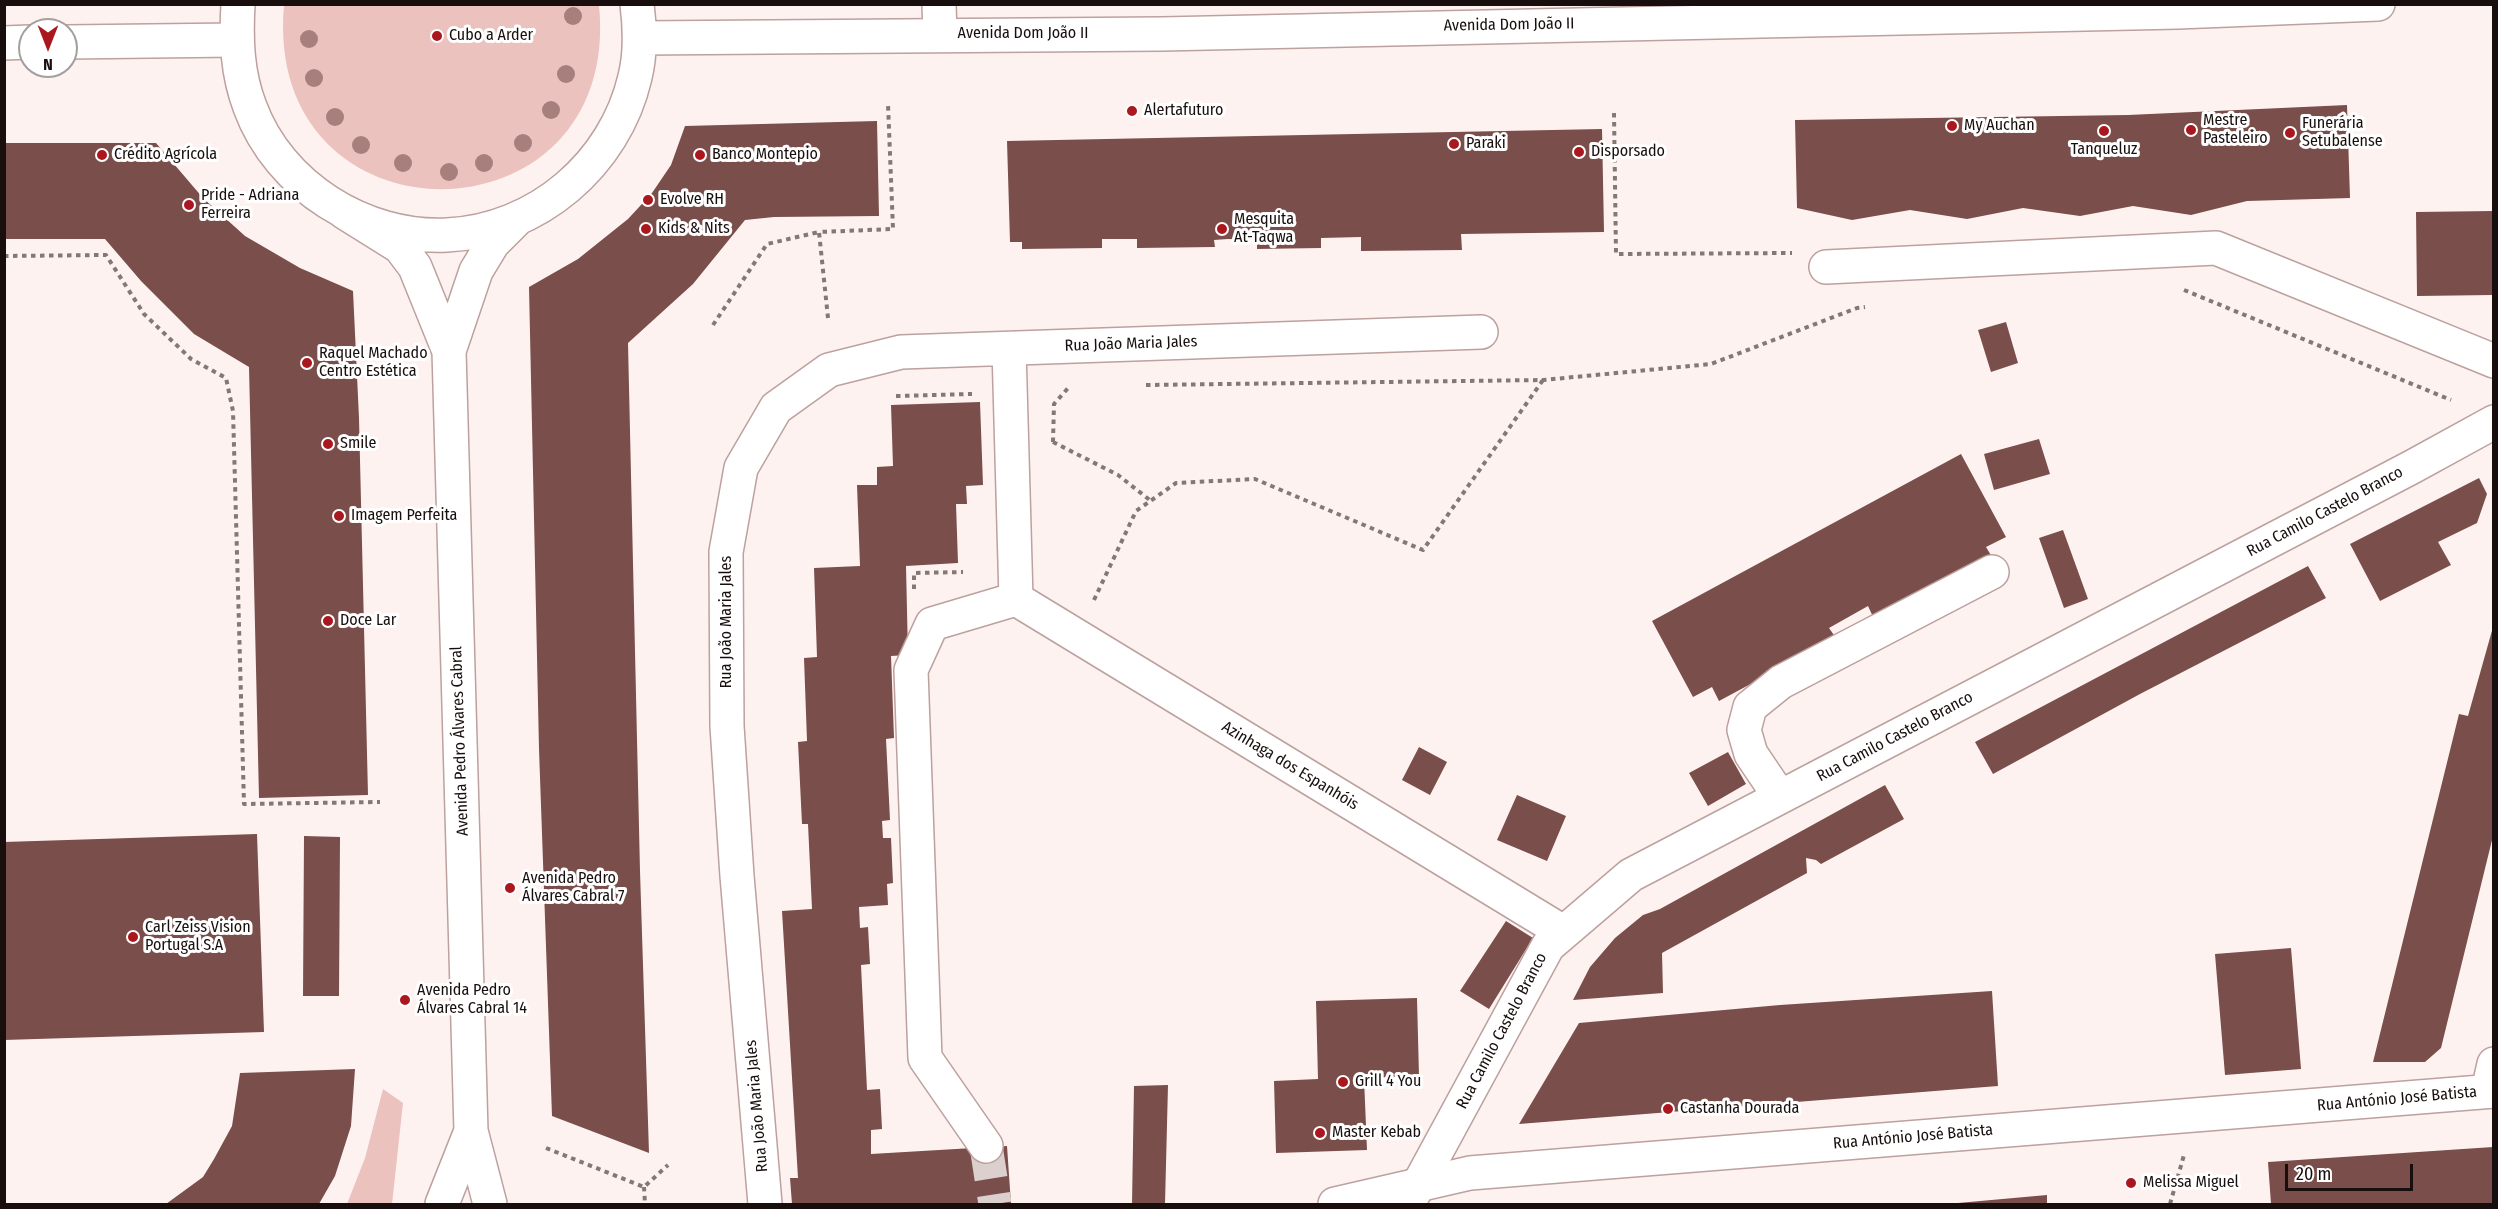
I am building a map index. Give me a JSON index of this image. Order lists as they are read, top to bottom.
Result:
{
  "streets": {
    "street": [
      "Avenida Dom João II",
      "Rua João Maria Jales",
      "Rua Camilo Castelo Branco",
      "Avenida Pedro Álvares Cabral",
      "Azinhaga dos Espanhóis",
      "Rua António José Batista"
    ]
  },
  "crossings": [
    ["Rua Camilo Castelo Branco", "Azinhaga dos Espanhóis"],
    ["Rua Camilo Castelo Branco", "Rua António José Batista"]
  ],
  "places": [
    "Cubo a Arder",
    "Alertafuturo",
    "My Auchan",
    "Mestre Pasteleiro",
    "Tanqueluz",
    "Funerária Setubalense",
    "Paraki",
    "Disporsado",
    "Crédito Agrícola",
    "Banco Montepio",
    "Evolve RH",
    "Pride - Adriana Ferreira",
    "Kids & Nits",
    "Mesquita At-Taqwa",
    "Raquel Machado Centro Estética",
    "Smile",
    "Imagem Perfeita",
    "Doce Lar",
    "Avenida Pedro Álvares Cabral 7",
    "Carl Zeiss Vision Portugal S.A",
    "Avenida Pedro Álvares Cabral 14",
    "Grill 4 You",
    "Castanha Dourada",
    "Master Kebab",
    "Melissa Miguel"
  ],
  "scale_bar": "20 m",
  "north": "bottom"
}
